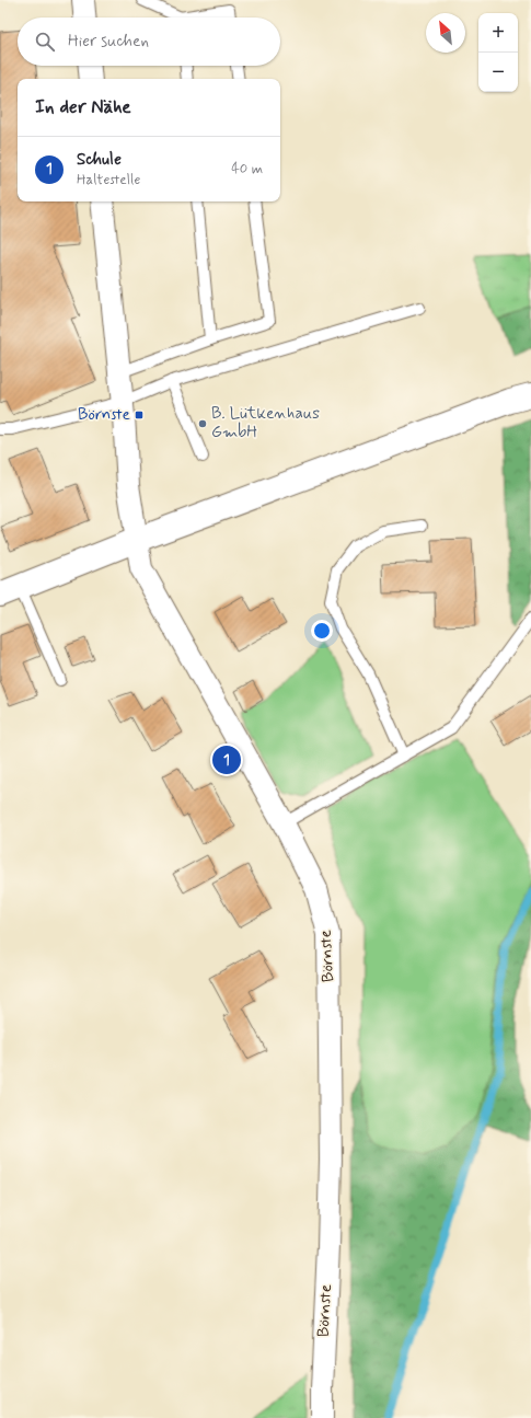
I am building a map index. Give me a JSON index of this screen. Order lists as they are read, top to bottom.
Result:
{
  "streets": {
    "street": ["Börnste"]
  },
  "places": {
    "transit": ["Börnste"],
    "other": ["B. Lütkenhaus GmbH"]
  },
  "north": "top left",
  "page": {
    "map_buttons": ["+", "−"],
    "search": "Hier suchen",
    "heading": "In der Nähe",
    "list": [
      {
        "mark": "1",
        "name": "Schule",
        "note": "Haltestelle",
        "value": "40 m"
      }
    ],
    "pins": "1"
  }
}
